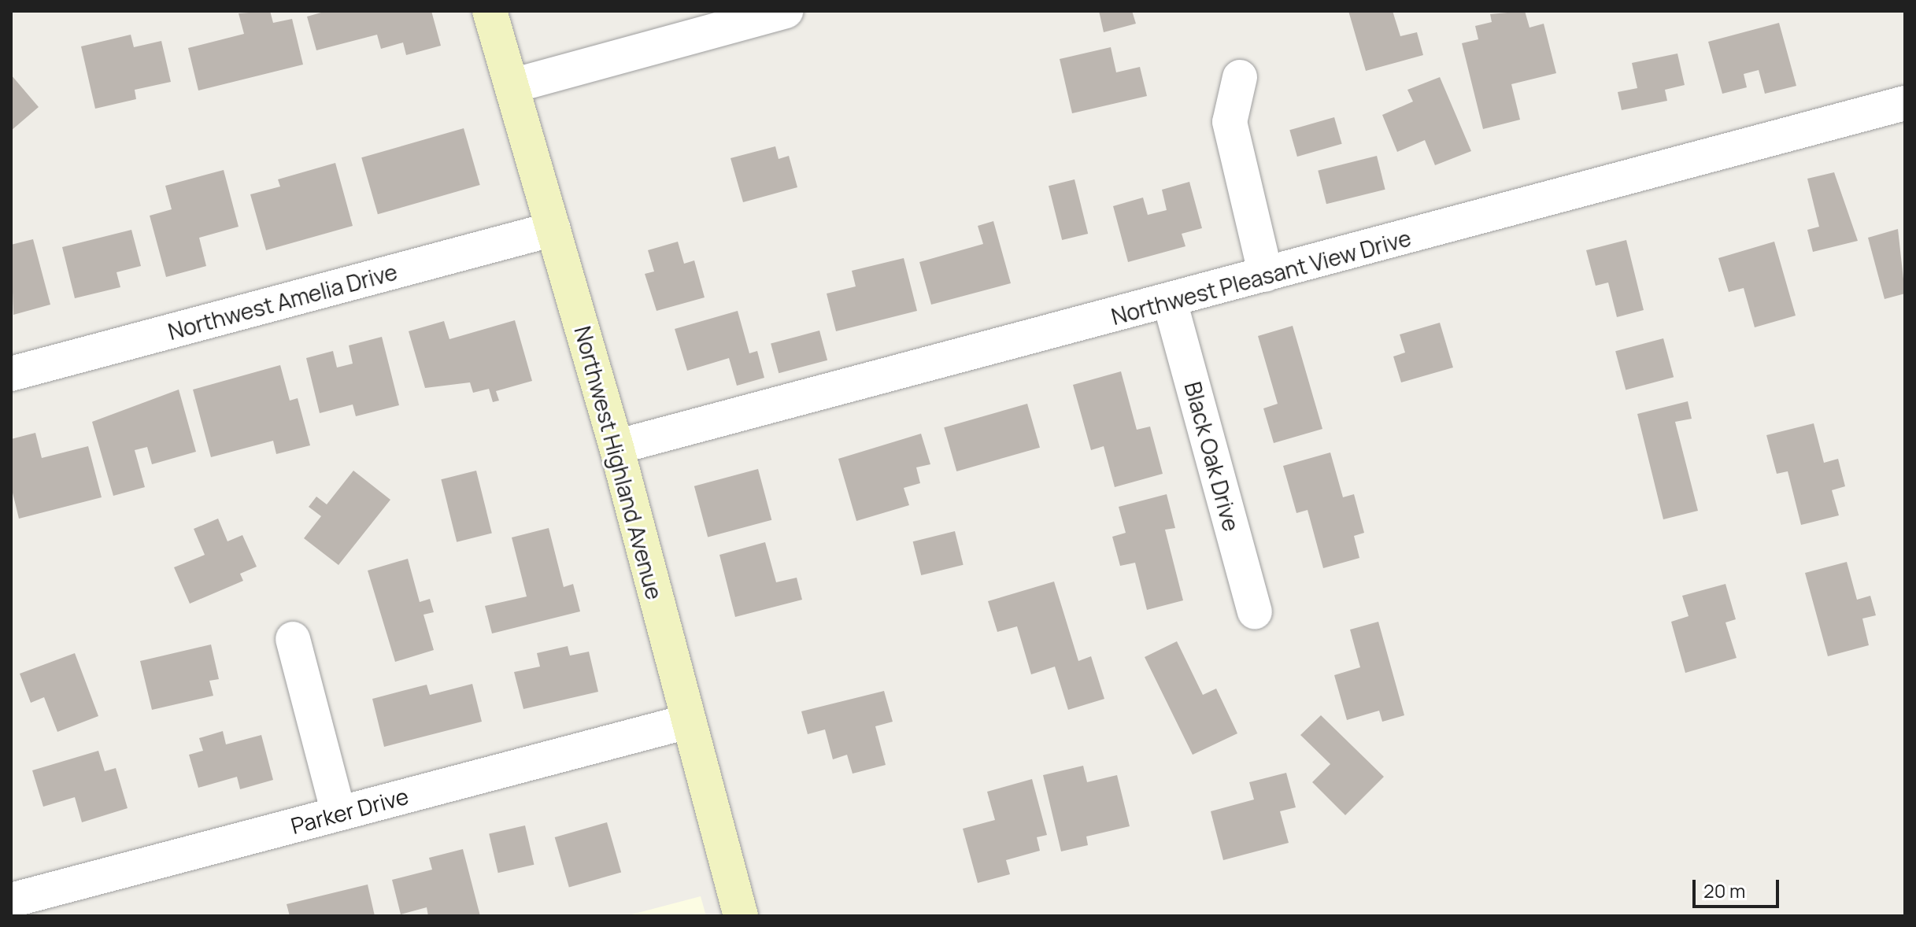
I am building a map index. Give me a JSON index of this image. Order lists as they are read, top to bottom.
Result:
{
  "streets": {
    "main road": ["Northwest Highland Avenue"],
    "street": [
      "Northwest Pleasant View Drive",
      "Northwest Amelia Drive",
      "Black Oak Drive",
      "Parker Drive"
    ]
  },
  "crossings": [
    ["Northwest Pleasant View Drive", "Black Oak Drive"],
    ["Northwest Pleasant View Drive", "Northwest Highland Avenue"],
    ["Northwest Amelia Drive", "Northwest Highland Avenue"],
    ["Northwest Highland Avenue", "Parker Drive"]
  ],
  "scale_bar": "20 m"
}
